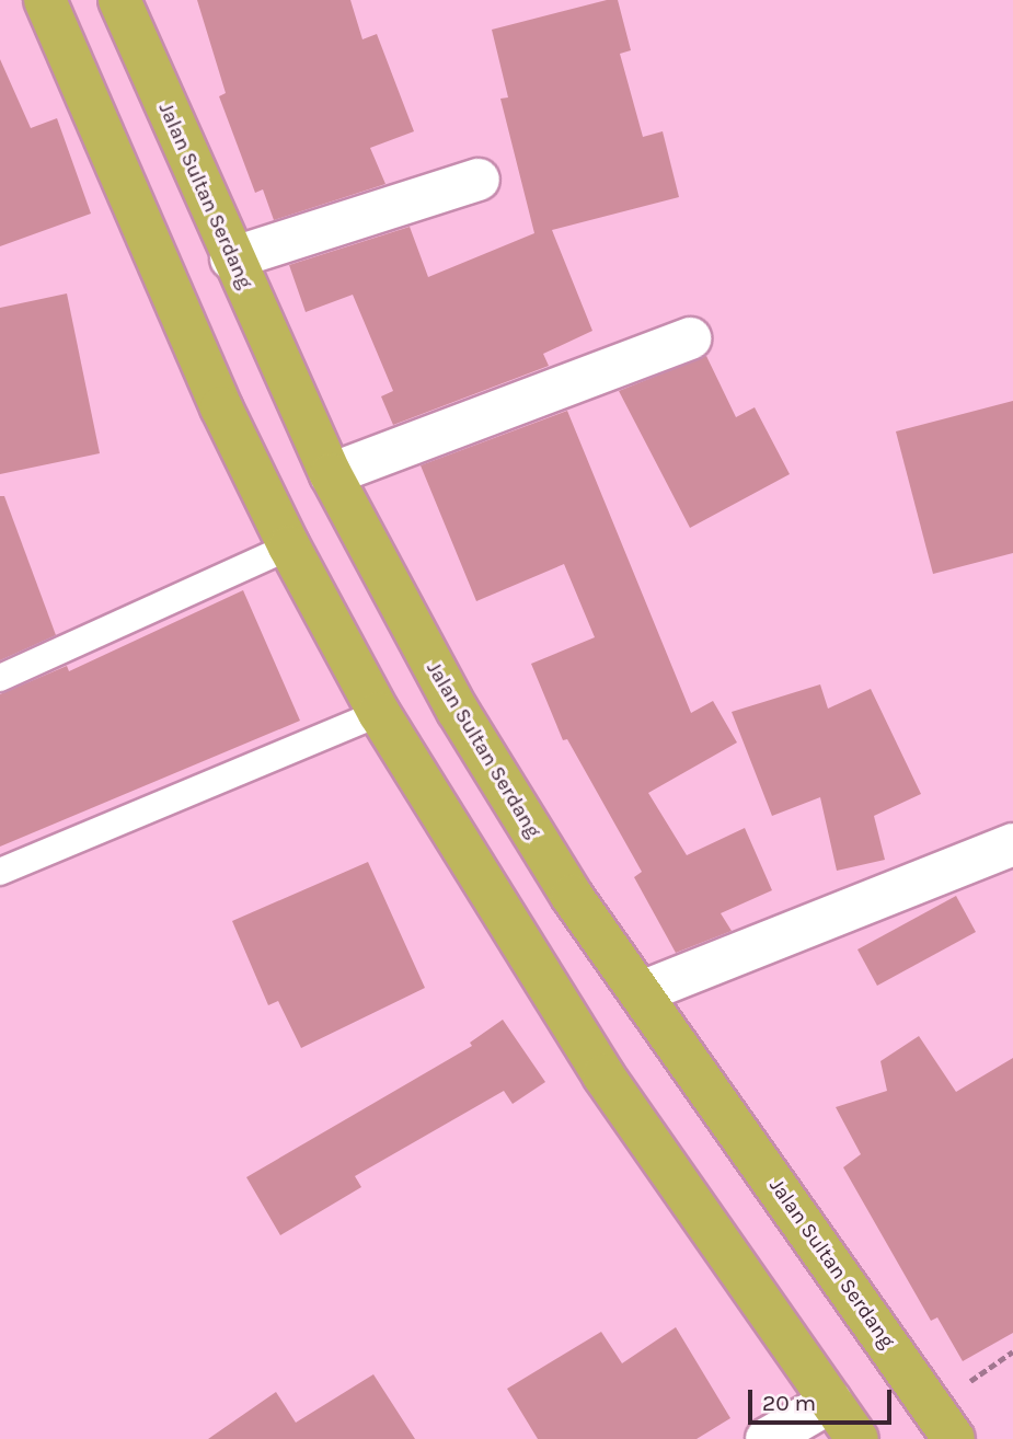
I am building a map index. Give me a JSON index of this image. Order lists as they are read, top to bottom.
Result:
{
  "streets": {
    "highway": ["Jalan Sultan Serdang"]
  },
  "scale_bar": "20 m"
}
